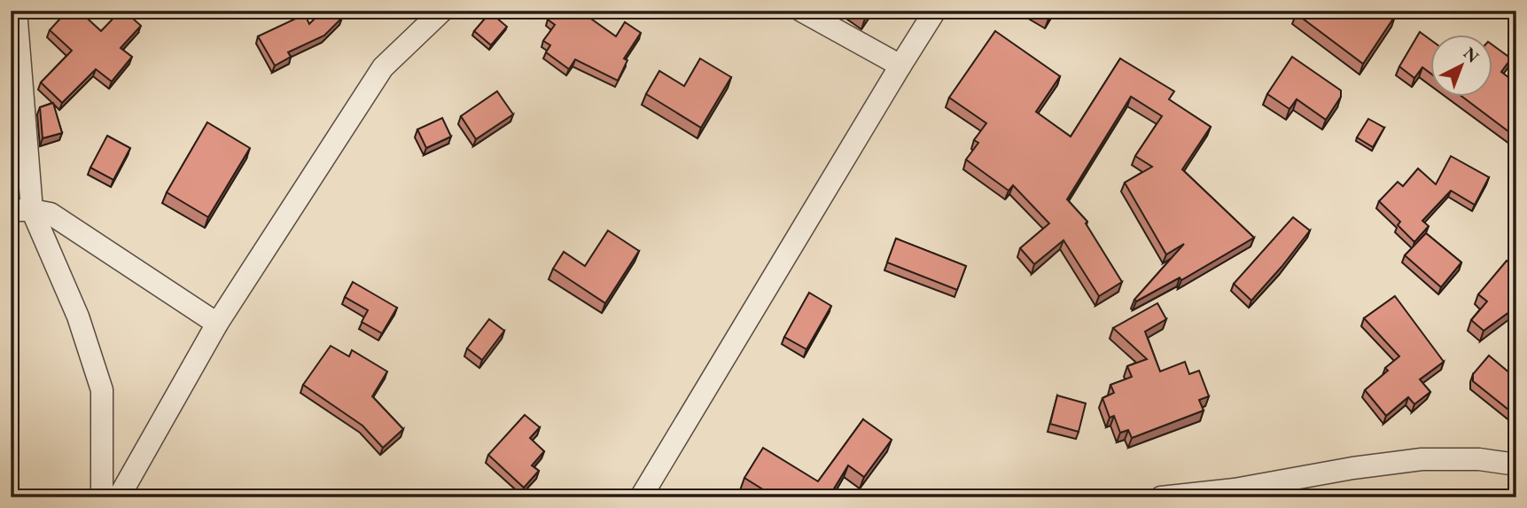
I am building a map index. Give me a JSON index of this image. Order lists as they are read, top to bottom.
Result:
{
  "north": "top right"
}
